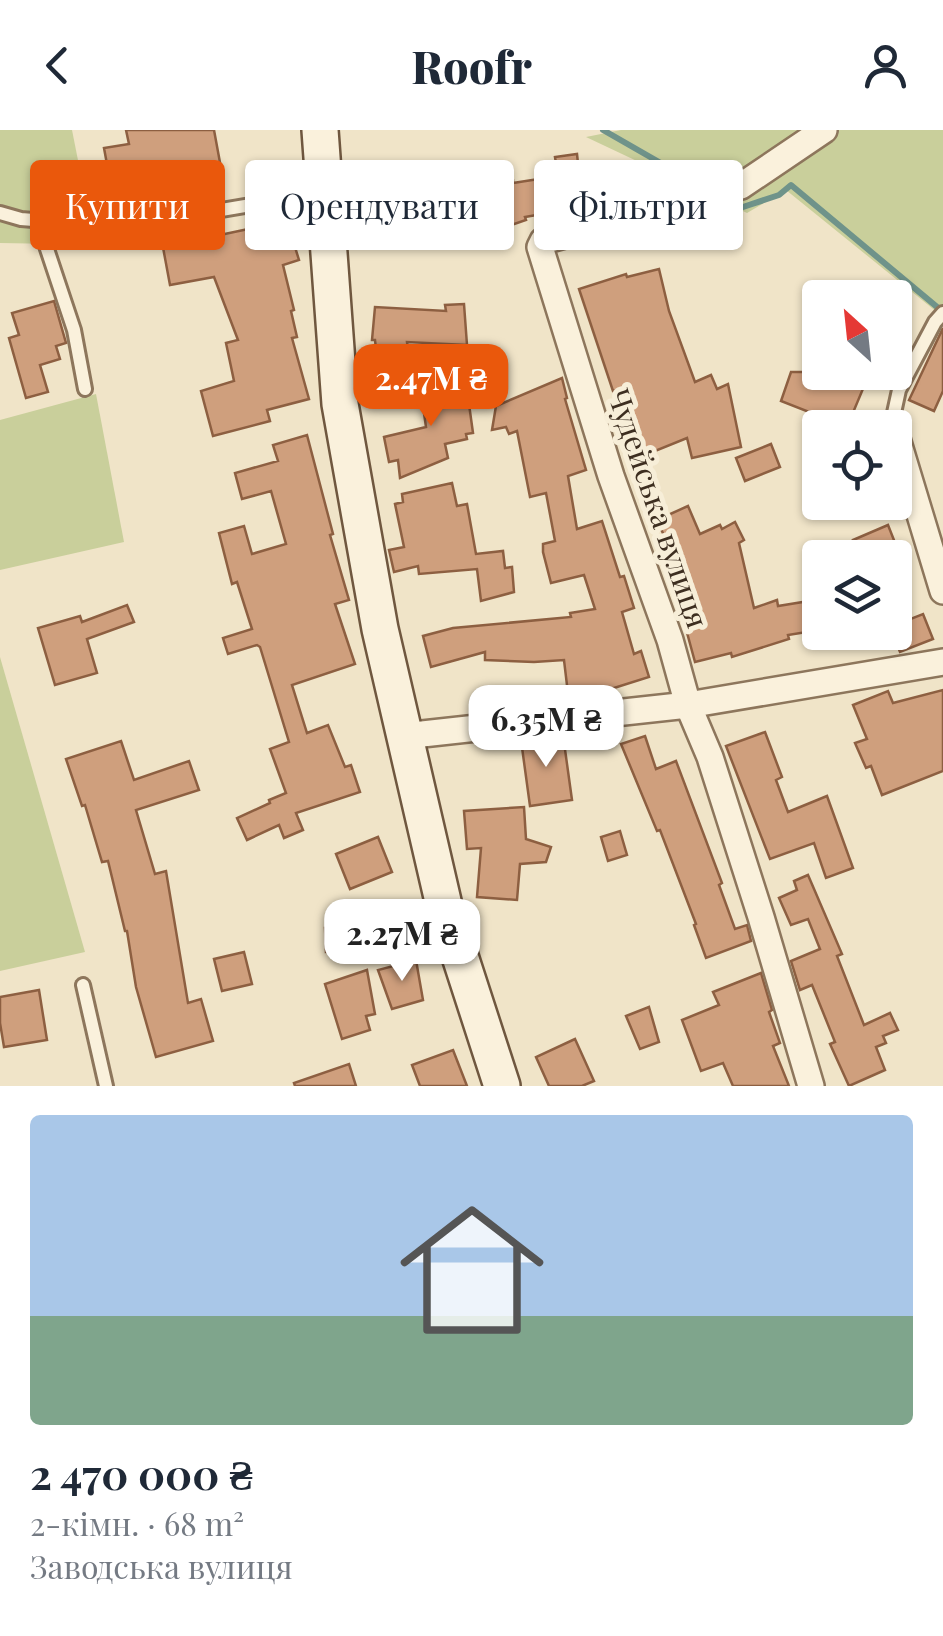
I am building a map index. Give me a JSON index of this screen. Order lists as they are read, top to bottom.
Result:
{
  "streets": {
    "street": ["Чудейська вулиця"]
  },
  "north": "top left",
  "page": {
    "header": "Roofr",
    "chip": ["Купити", "Орендувати", "Фільтри"],
    "price": ["2.47M ₴", "6.35M ₴", "2.27M ₴"],
    "list": [
      {
        "name": "2 470 000 ₴",
        "note": "2-кімн. · 68 m² · Заводська вулиця"
      }
    ]
  }
}
